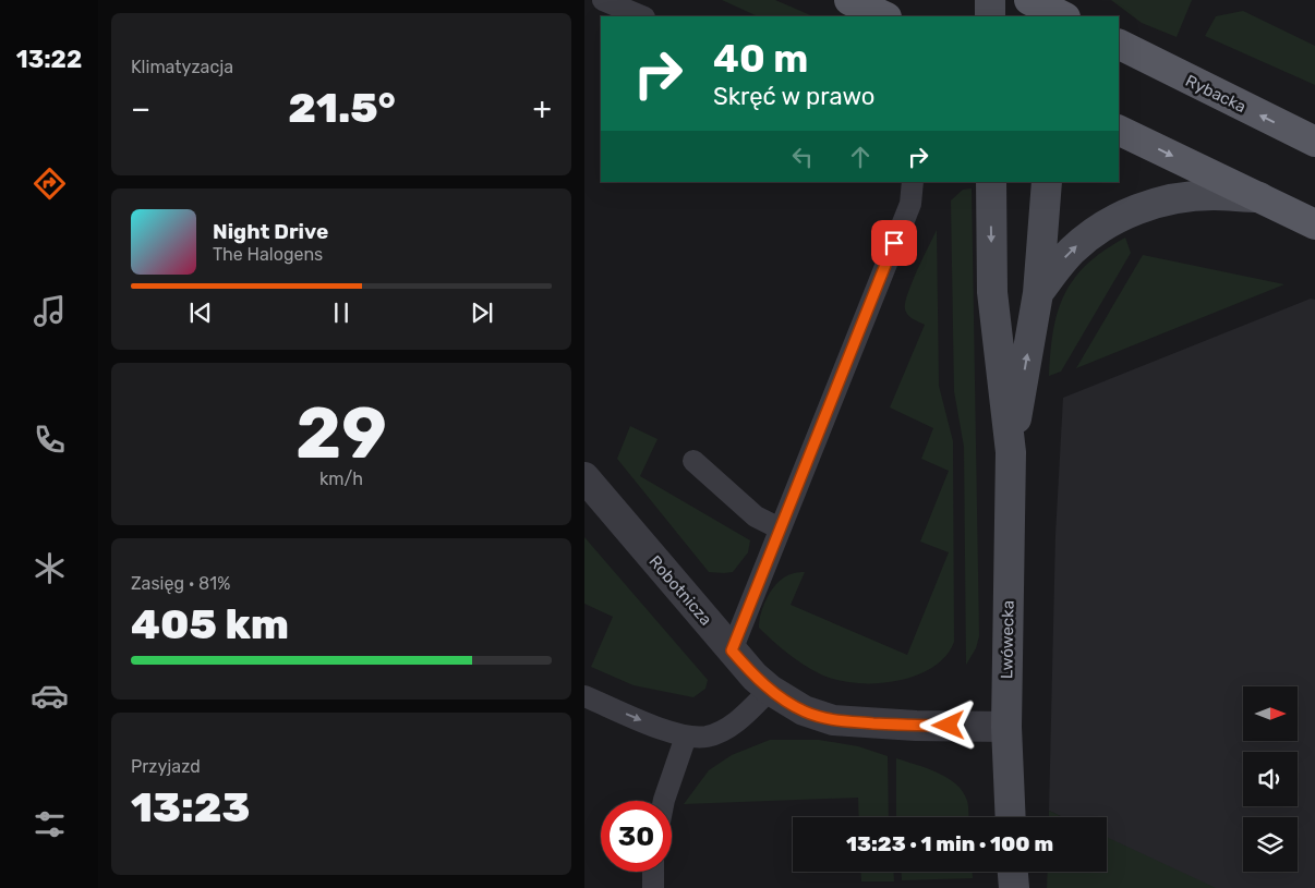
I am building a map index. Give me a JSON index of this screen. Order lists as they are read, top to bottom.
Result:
{
  "streets": {
    "main road": ["Rybacka"],
    "street": ["Robotnicza", "Lwówecka"]
  },
  "crossings": [
    ["Robotnicza", "Lwówecka"]
  ],
  "north": "right",
  "page": {
    "tabs": "13:22",
    "tile": [
      "Klimatyzacja",
      ["29", "km/h"],
      ["Zasięg · 81%", "405 km"],
      ["Przyjazd", "13:23"]
    ],
    "turn": ["40 m", "Skręć w prawo"],
    "heat": ["−", "21.5°", "+"],
    "song": ["Night Drive", "The Halogens"],
    "limit": "30",
    "trip": "13:23 · 1 min · 100 m"
  }
}
